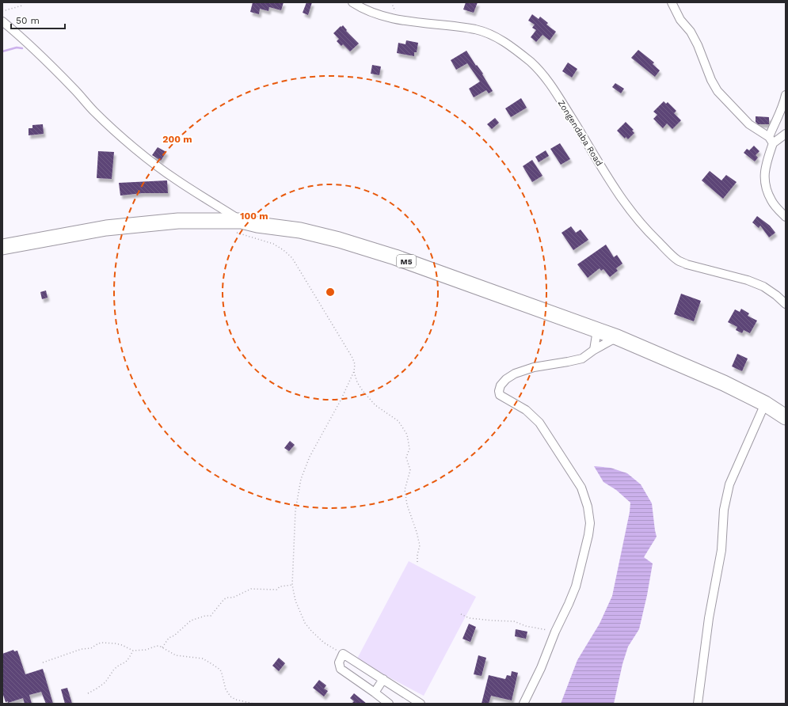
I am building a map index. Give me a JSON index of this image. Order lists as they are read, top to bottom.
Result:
{
  "streets": {
    "highway": ["M5"],
    "street": ["Zongendaba Road"]
  },
  "scale_bar": "50 m",
  "rings": ["200 m", "100 m"]
}
